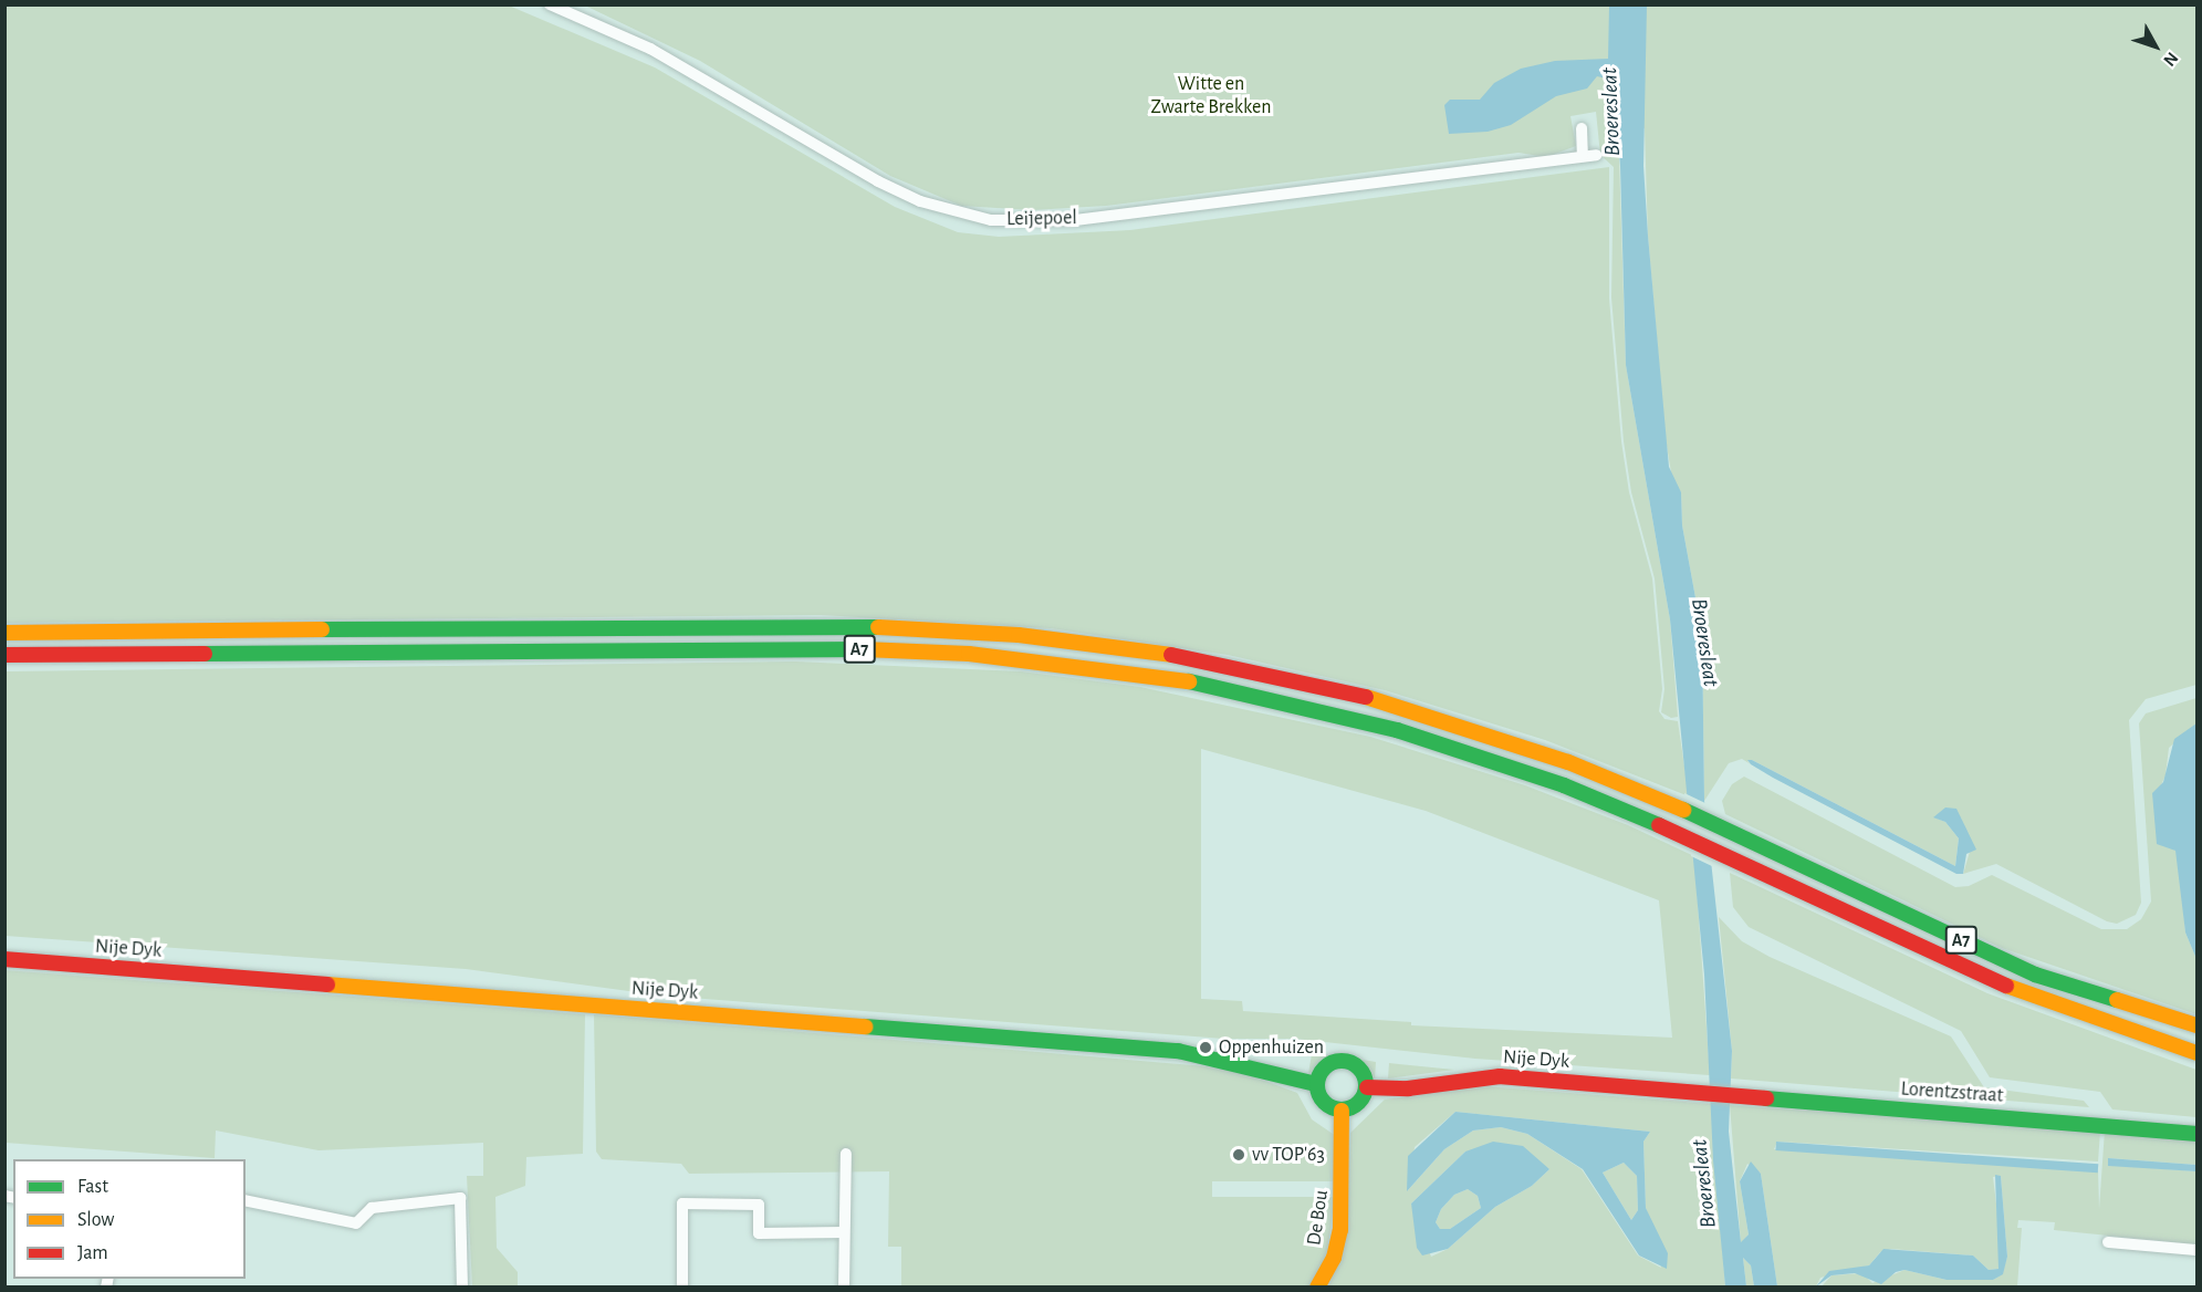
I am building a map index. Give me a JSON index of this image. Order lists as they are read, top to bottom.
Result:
{
  "streets": {
    "main road": [
      "A7",
      "Nije Dyk",
      "Lorentzstraat",
      "De Bou"
    ],
    "street": ["Leijepoel"]
  },
  "crossings": [
    ["Nije Dyk", "Lorentzstraat"],
    ["Nije Dyk", "De Bou"]
  ],
  "water": ["Broeresleat"],
  "parks": ["Witte en Zwarte Brekken"],
  "places": ["Oppenhuizen", "vv TOP'63"],
  "legend": ["Fast", "Slow", "Jam"],
  "north": "bottom right"
}
